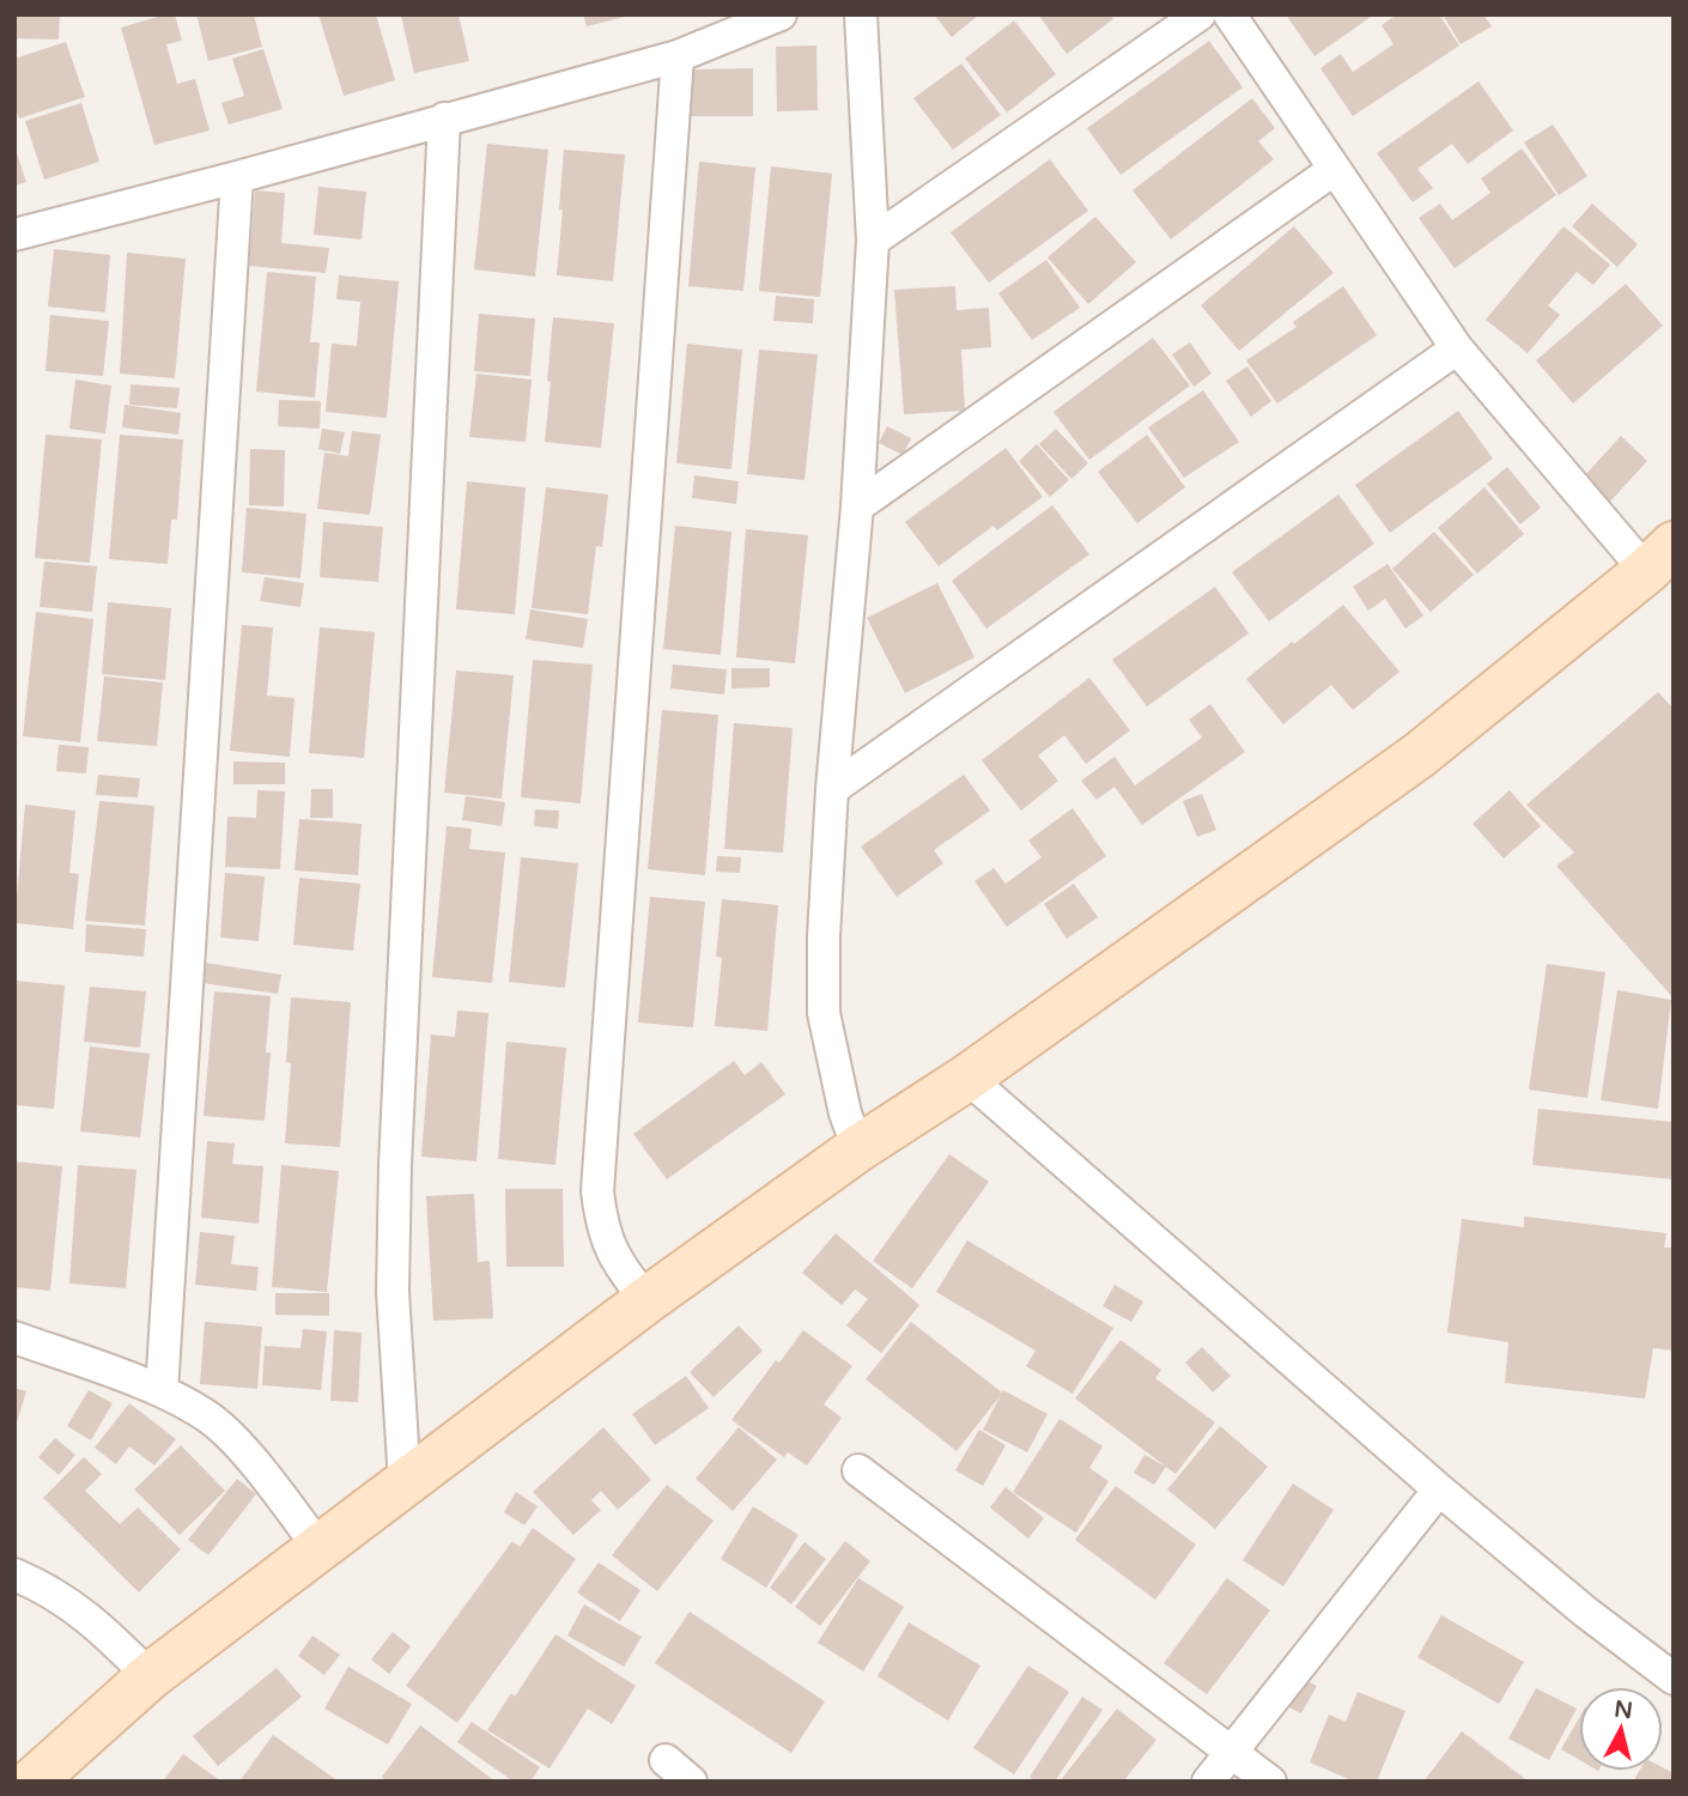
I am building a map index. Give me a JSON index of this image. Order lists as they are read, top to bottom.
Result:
{
  "north": "top"
}
